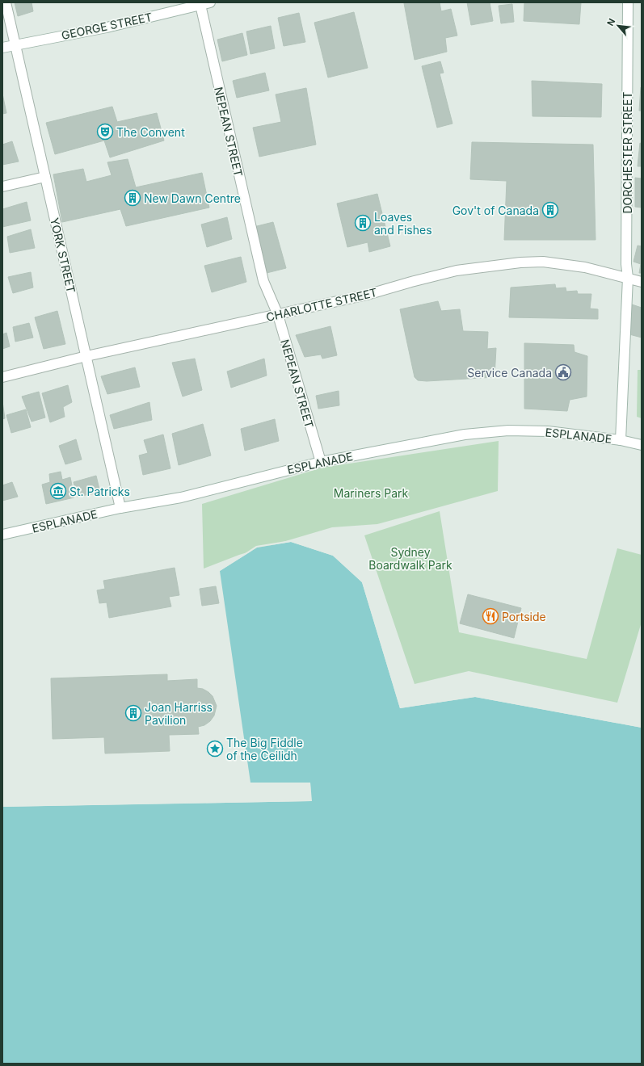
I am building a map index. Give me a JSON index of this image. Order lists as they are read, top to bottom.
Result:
{
  "streets": {
    "street": [
      "GEORGE STREET",
      "NEPEAN STREET",
      "DORCHESTER STREET",
      "YORK STREET",
      "CHARLOTTE STREET",
      "ESPLANADE"
    ]
  },
  "crossings": [
    ["GEORGE STREET", "NEPEAN STREET"],
    ["GEORGE STREET", "YORK STREET"],
    ["NEPEAN STREET", "CHARLOTTE STREET"],
    ["NEPEAN STREET", "ESPLANADE"],
    ["DORCHESTER STREET", "CHARLOTTE STREET"],
    ["DORCHESTER STREET", "ESPLANADE"],
    ["YORK STREET", "CHARLOTTE STREET"],
    ["YORK STREET", "ESPLANADE"]
  ],
  "parks": ["Mariners Park", "Sydney Boardwalk Park"],
  "places": {
    "theatre": ["The Convent"],
    "building": [
      "New Dawn Centre",
      "Gov't of Canada",
      "Loaves and Fishes",
      "Joan Harriss Pavilion"
    ],
    "public building": ["Service Canada"],
    "museum": ["St. Patricks"],
    "restaurant": ["Portside"],
    "place": ["The Big Fiddle of the Ceilidh"]
  },
  "north": "top left"
}
